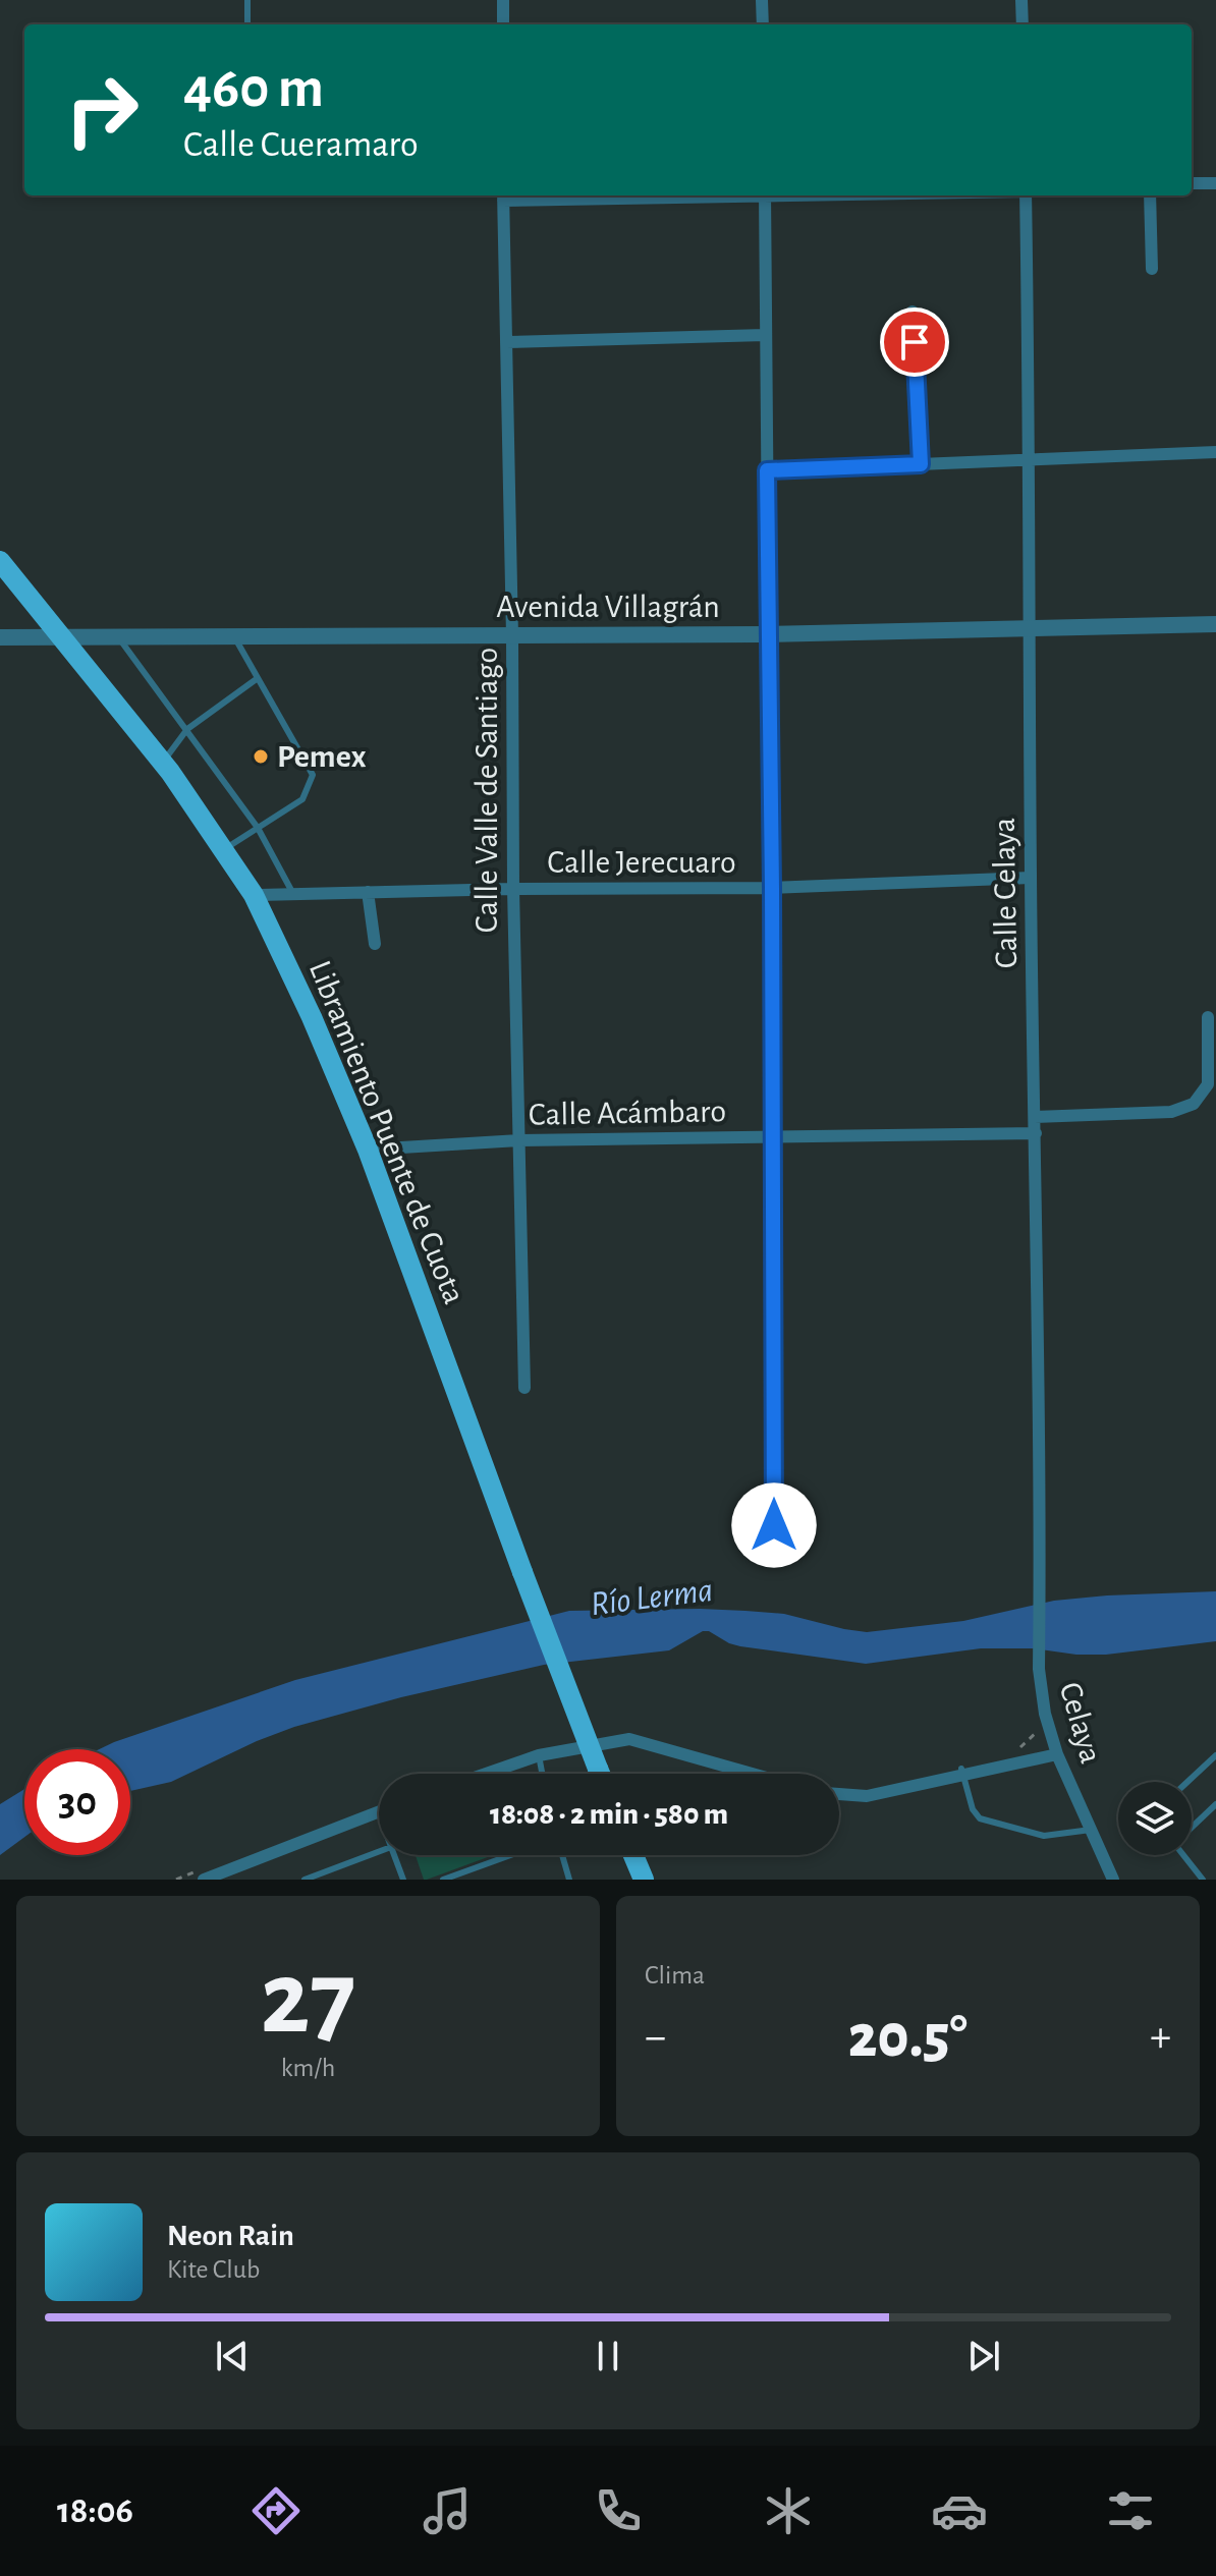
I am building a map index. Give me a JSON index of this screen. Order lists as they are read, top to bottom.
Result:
{
  "streets": {
    "main road": ["Libramiento Puente de Cuota"],
    "street": [
      "Avenida Villagrán",
      "Calle Valle de Santiago",
      "Calle Jerecuaro",
      "Calle Celaya",
      "Calle Acámbaro",
      "Celaya"
    ]
  },
  "crossings": [
    ["Avenida Villagrán", "Calle Valle de Santiago"],
    ["Avenida Villagrán", "Calle Celaya"],
    ["Avenida Villagrán", "Libramiento Puente de Cuota"],
    ["Calle Valle de Santiago", "Calle Jerecuaro"],
    ["Calle Valle de Santiago", "Calle Acámbaro"],
    ["Calle Jerecuaro", "Calle Celaya"],
    ["Calle Jerecuaro", "Libramiento Puente de Cuota"],
    ["Calle Celaya", "Calle Acámbaro"],
    ["Calle Celaya", "Celaya"],
    ["Calle Acámbaro", "Libramiento Puente de Cuota"]
  ],
  "water": ["Río Lerma"],
  "places": ["Pemex"],
  "page": {
    "turn": ["460 m", "Calle Cueramaro"],
    "limit": "30",
    "trip": "18:08 · 2 min · 580 m",
    "tile": [
      ["27", "km/h"],
      "Clima"
    ],
    "heat": ["−", "20.5°", "+"],
    "song": ["Neon Rain", "Kite Club"],
    "tabs": "18:06"
  }
}
